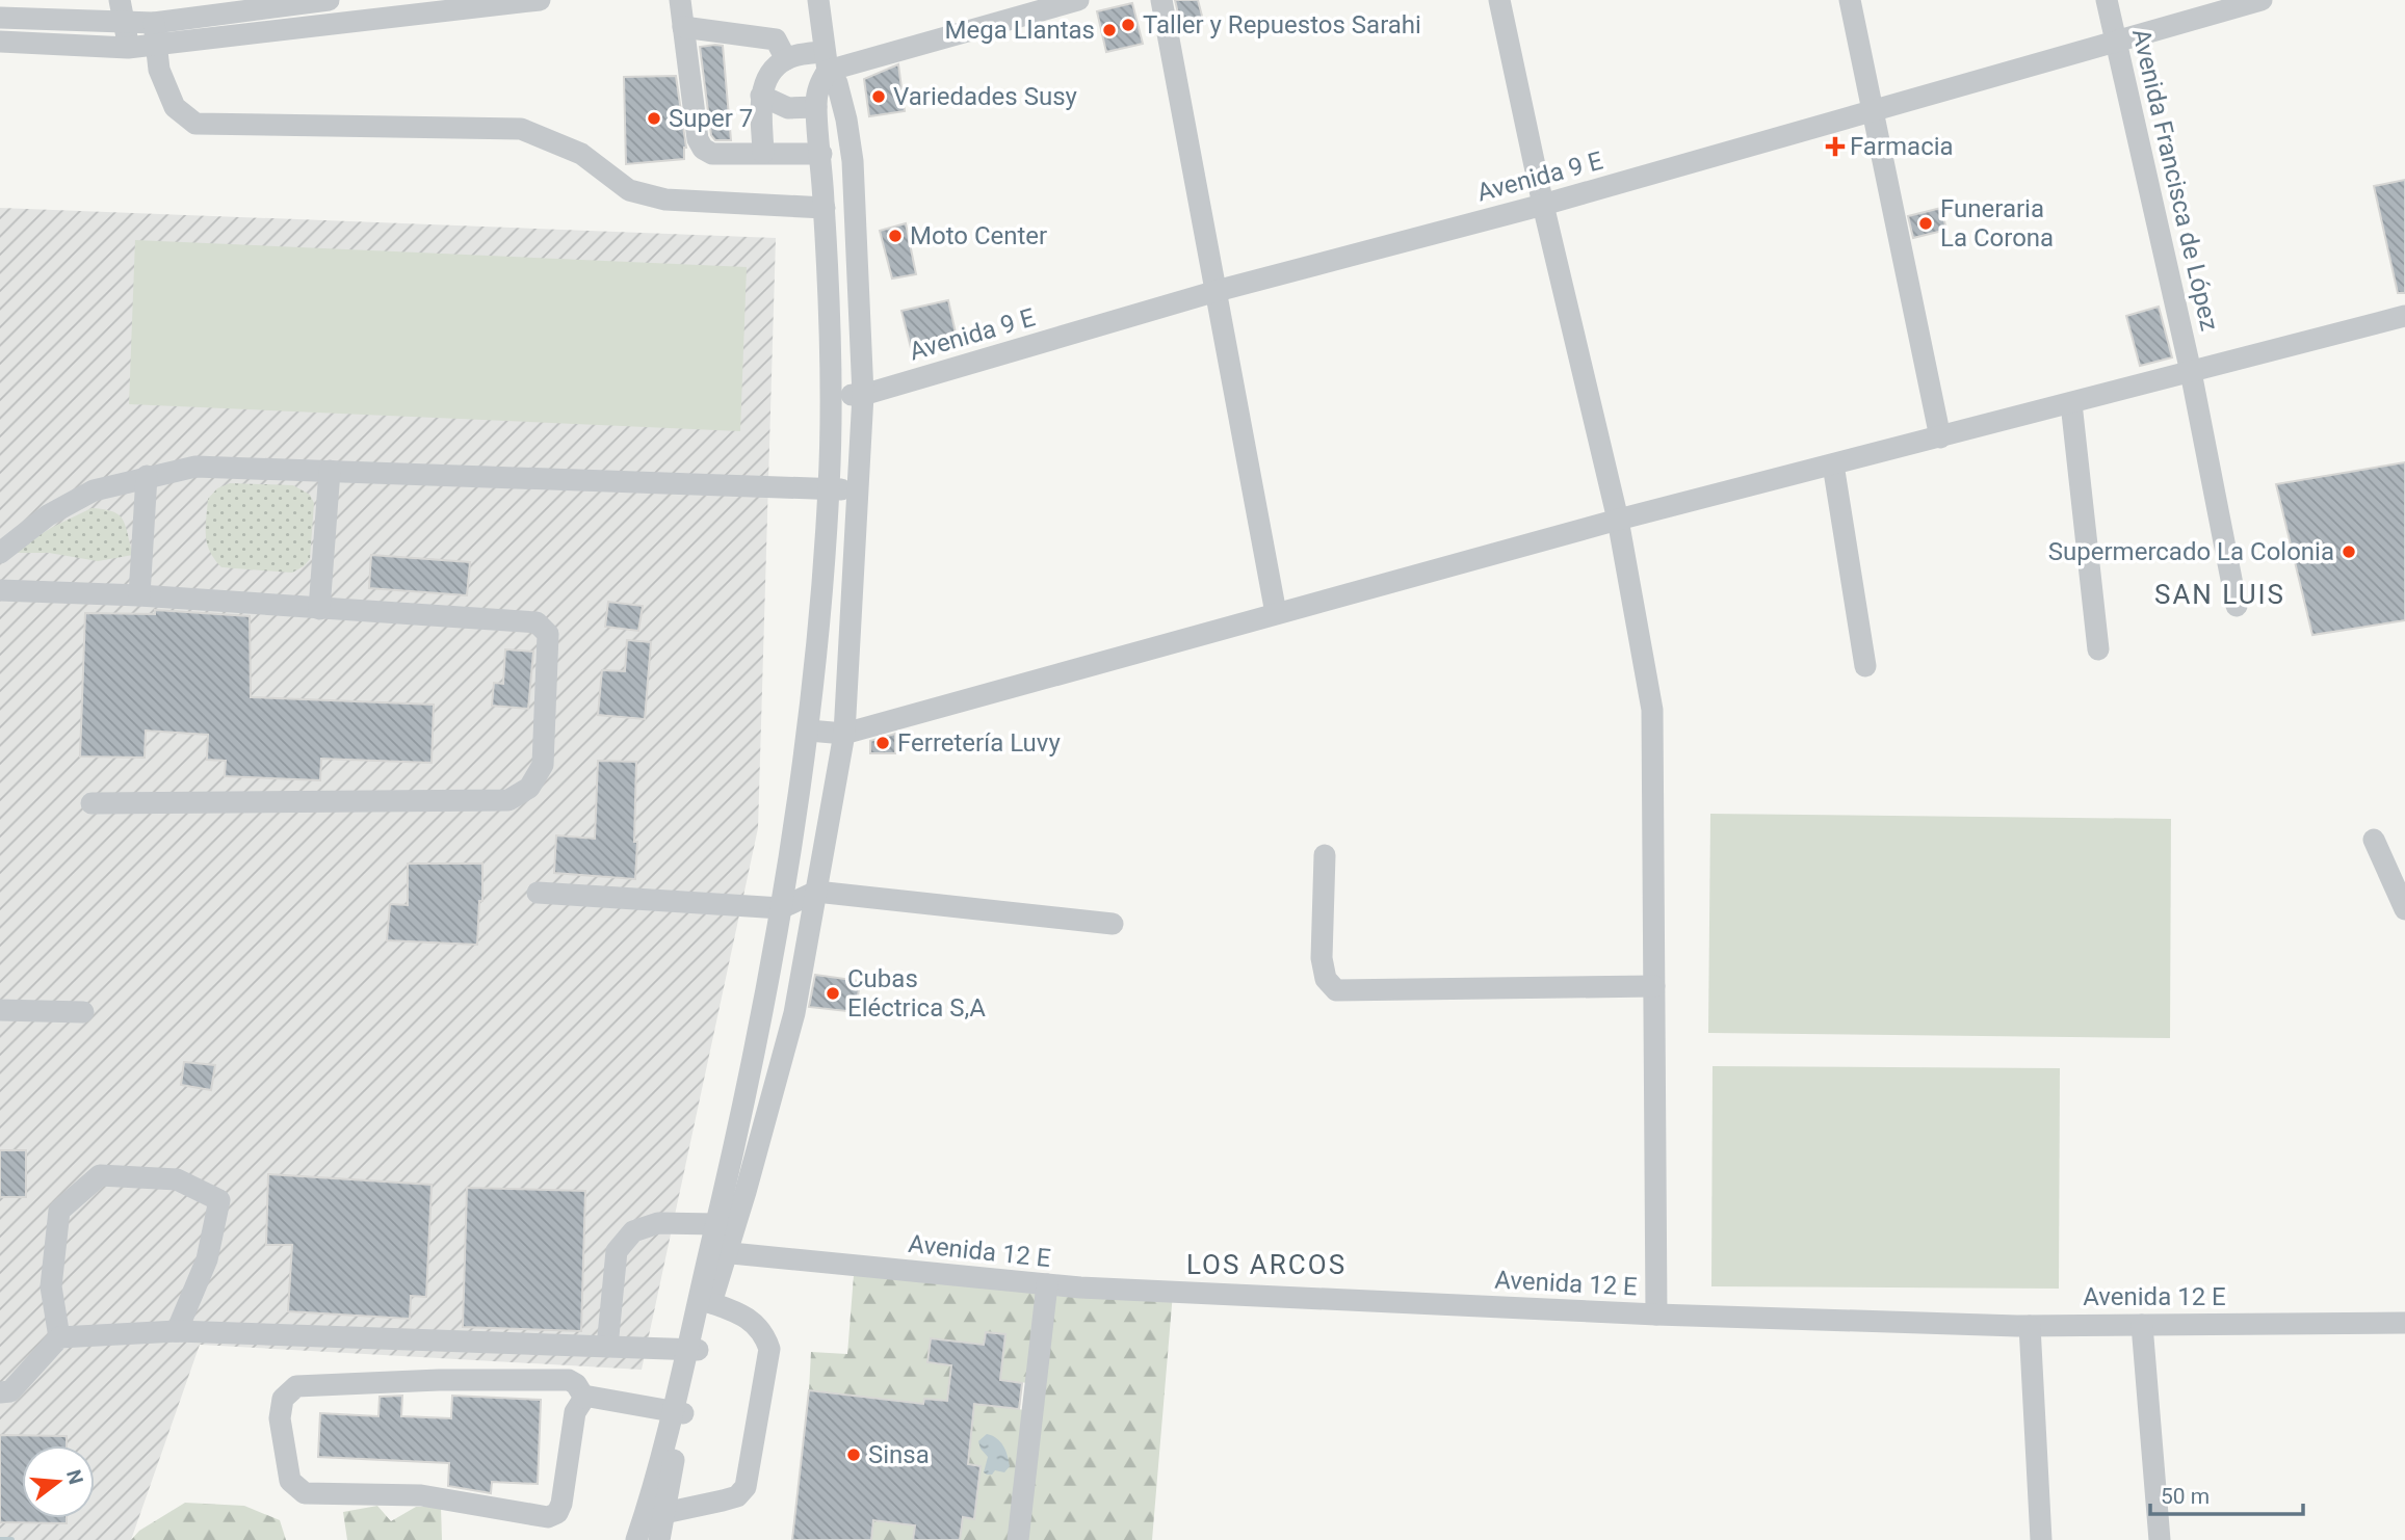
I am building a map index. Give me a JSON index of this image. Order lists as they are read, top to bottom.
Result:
{
  "streets": {
    "street": ["Avenida 9 E", "Avenida Francisca de López", "Avenida 12 E"]
  },
  "crossings": [
    ["Avenida 9 E", "Avenida Francisca de López"]
  ],
  "districts": ["SAN LUIS", "LOS ARCOS"],
  "places": {
    "other": [
      "Taller y Repuestos Sarahi",
      "Mega Llantas",
      "Variedades Susy",
      "Super 7",
      "Funeraria La Corona",
      "Moto Center",
      "Supermercado La Colonia",
      "Ferretería Luvy",
      "Cubas Eléctrica S,A",
      "Sinsa"
    ],
    "health": ["Farmacia"]
  },
  "scale_bar": "50 m",
  "north": "right"
}
